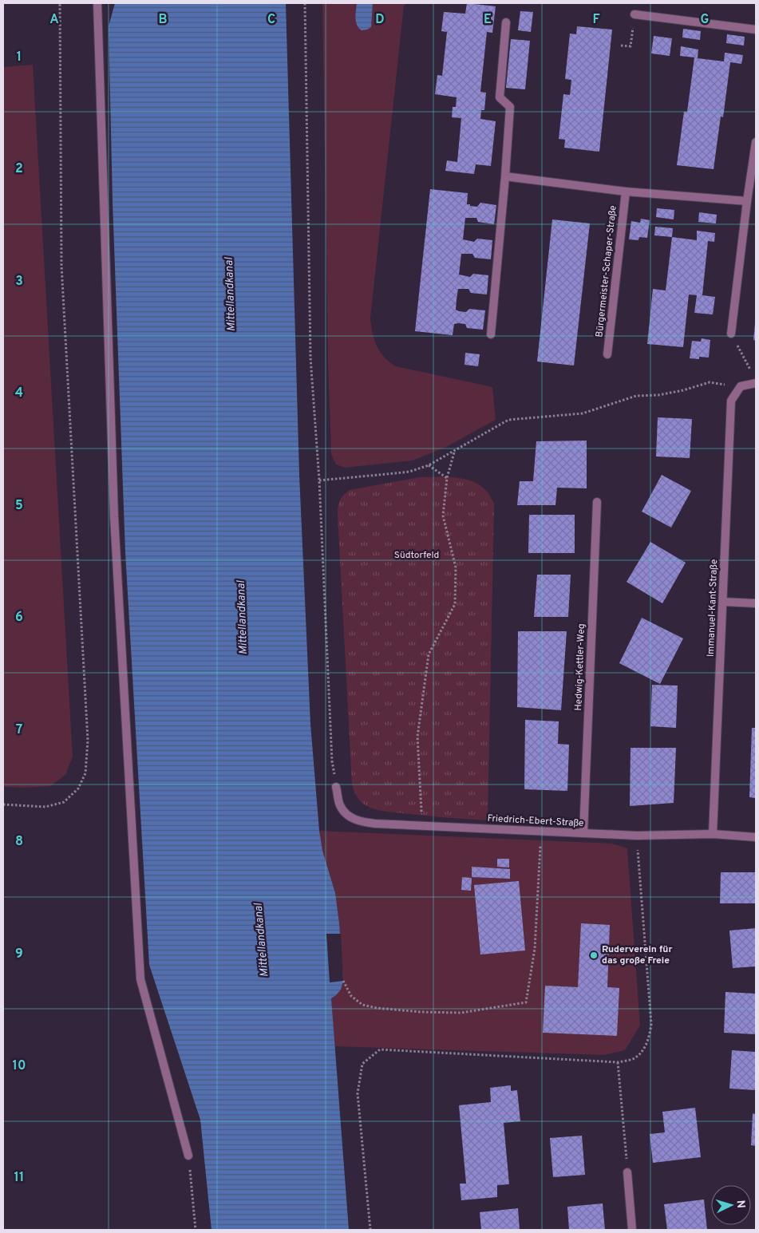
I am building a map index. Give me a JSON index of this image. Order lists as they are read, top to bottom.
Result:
{
  "streets": {
    "street": [
      "Bürgermeister-Schaper-Straße",
      "Immanuel-Kant-Straße",
      "Hedwig-Kettler-Weg",
      "Friedrich-Ebert-Straße"
    ]
  },
  "crossings": [
    ["Immanuel-Kant-Straße", "Friedrich-Ebert-Straße"],
    ["Hedwig-Kettler-Weg", "Friedrich-Ebert-Straße"]
  ],
  "water": ["Mittellandkanal"],
  "parks": ["Südtorfeld"],
  "places": ["Ruderverein für das große Freie"],
  "north": "right",
  "grid": {
    "columns": [
      "A",
      "B",
      "C",
      "D",
      "E",
      "F",
      "G"
    ],
    "rows": [
      "1",
      "2",
      "3",
      "4",
      "5",
      "6",
      "7",
      "8",
      "9",
      "10",
      "11"
    ]
  }
}
